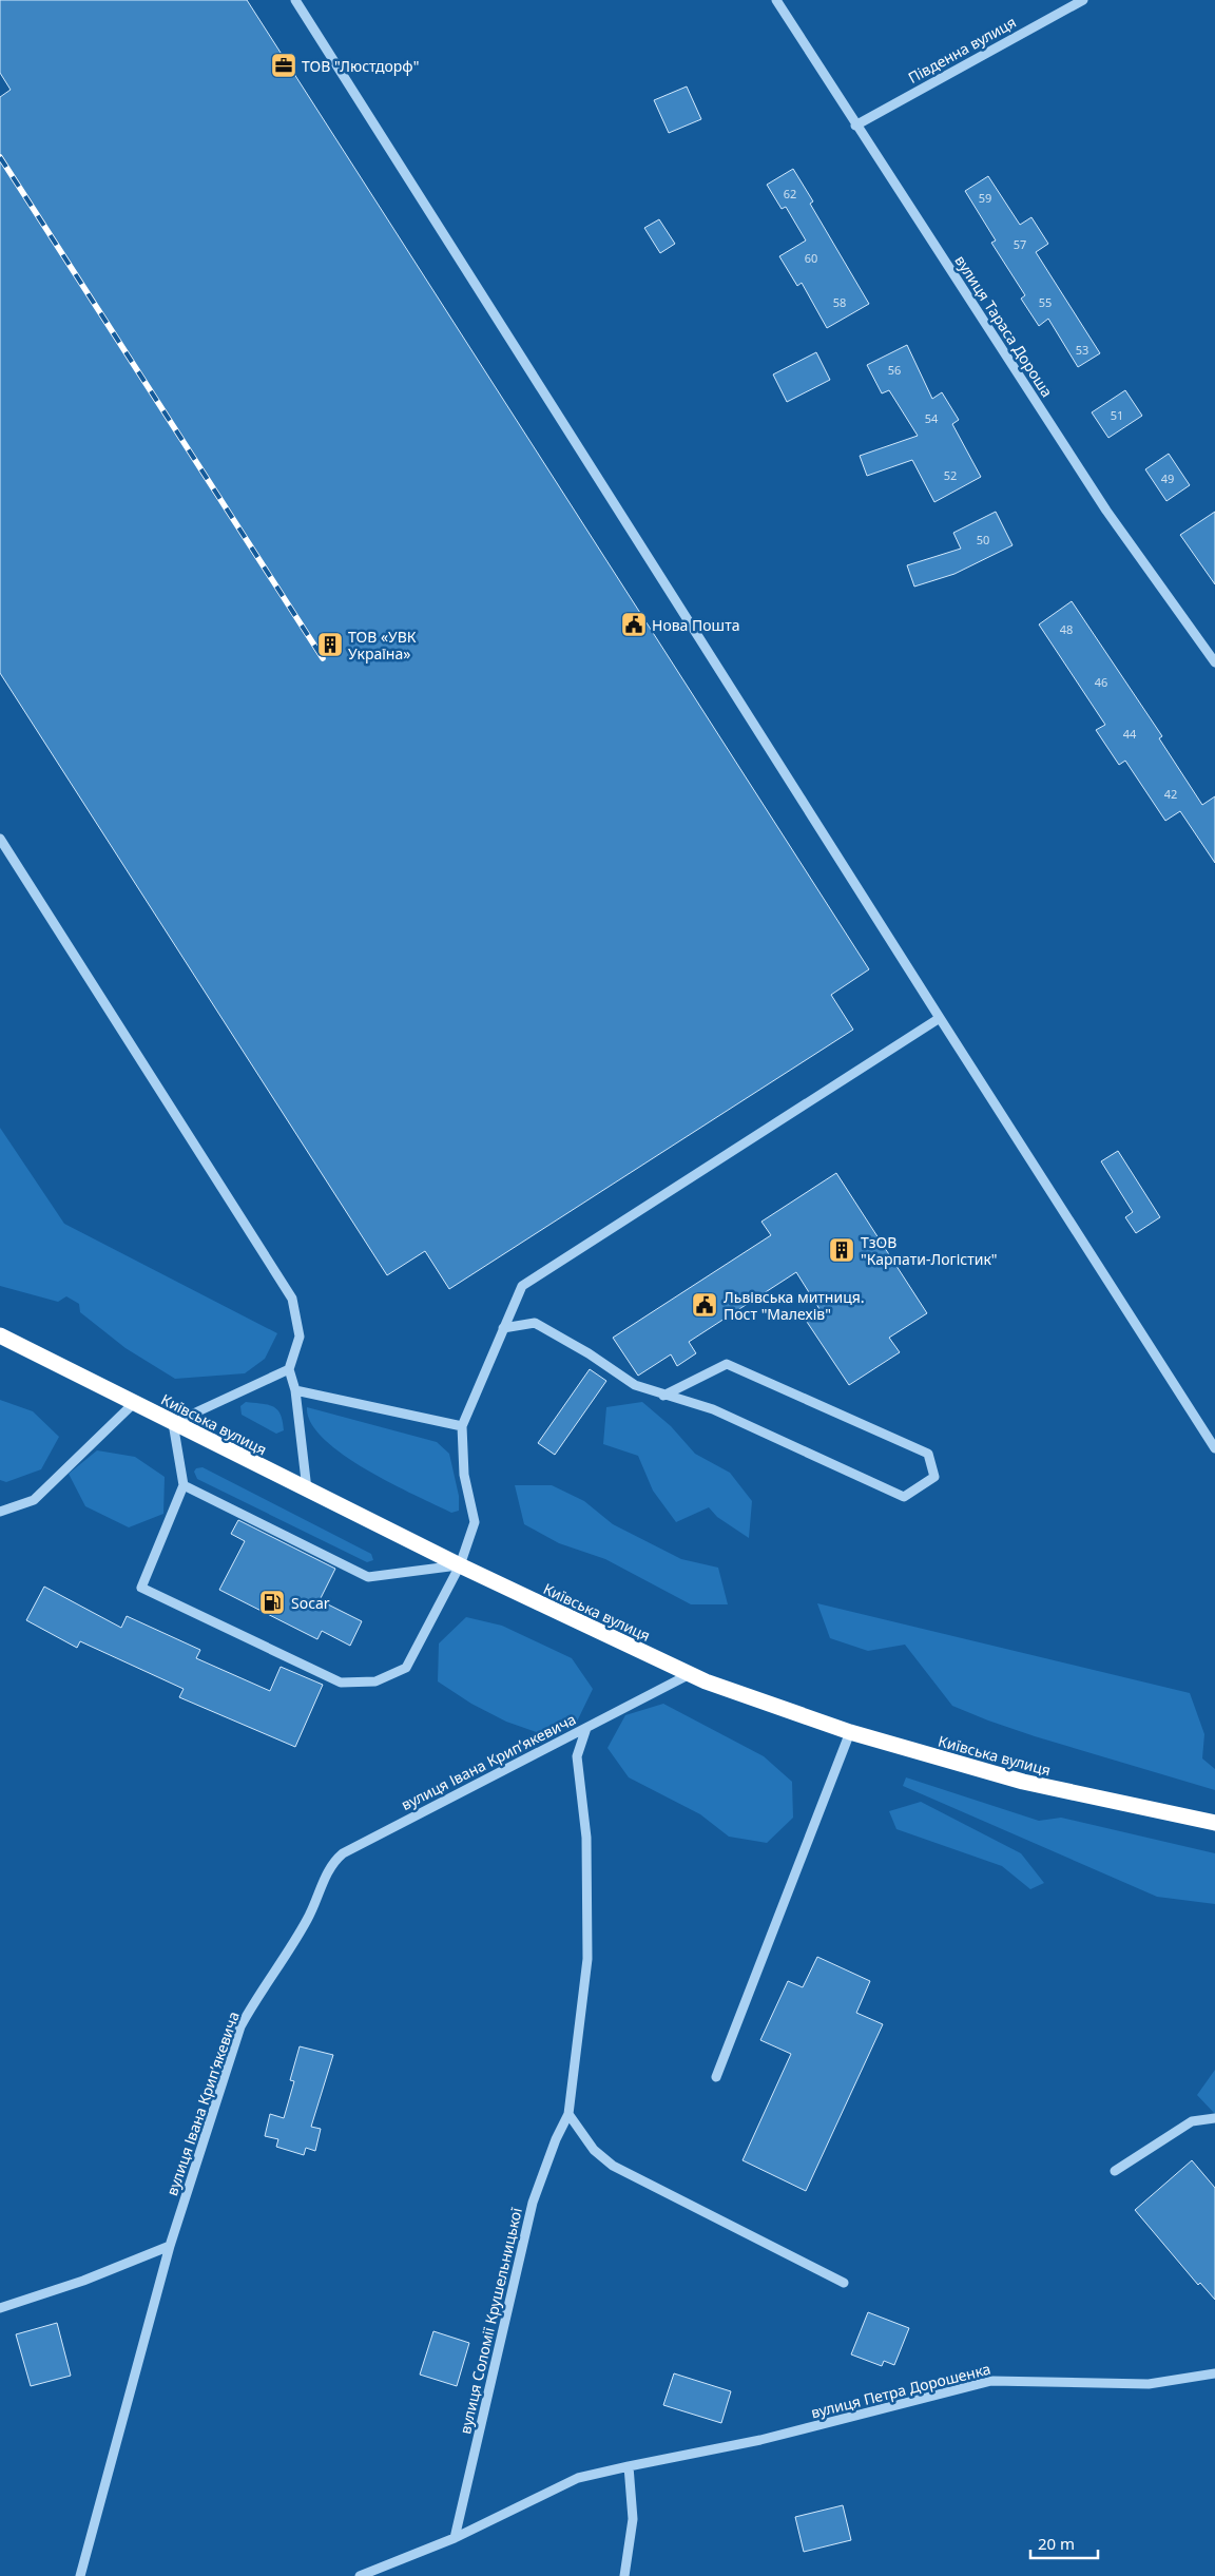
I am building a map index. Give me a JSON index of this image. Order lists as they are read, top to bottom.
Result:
{
  "streets": {
    "highway": ["Київська вулиця"],
    "street": [
      "Південна вулиця",
      "вулиця Тараса Дороша",
      "вулиця Івана Крипʼякевича",
      "вулиця Соломії Крушельницької",
      "вулиця Петра Дорошенка"
    ]
  },
  "crossings": [
    ["Південна вулиця", "вулиця Тараса Дороша"],
    ["Київська вулиця", "вулиця Івана Крипʼякевича"],
    ["вулиця Івана Крипʼякевича", "вулиця Соломії Крушельницької"],
    ["вулиця Соломії Крушельницької", "вулиця Петра Дорошенка"]
  ],
  "places": {
    "office": ["ТОВ \"Люстдорф\""],
    "public building": ["Нова Пошта", "Львівська митниця. Пост \"Малехів\""],
    "building": ["ТОВ «УВК Україна»", "ТзОВ \"Карпати-Логістик\""],
    "fuel station": ["Socar"]
  },
  "house_numbers": [
    "62",
    "59",
    "57",
    "60",
    "58",
    "55",
    "53",
    "56",
    "51",
    "54",
    "52",
    "49",
    "50",
    "48",
    "46",
    "44",
    "42"
  ],
  "scale_bar": "20 m"
}
